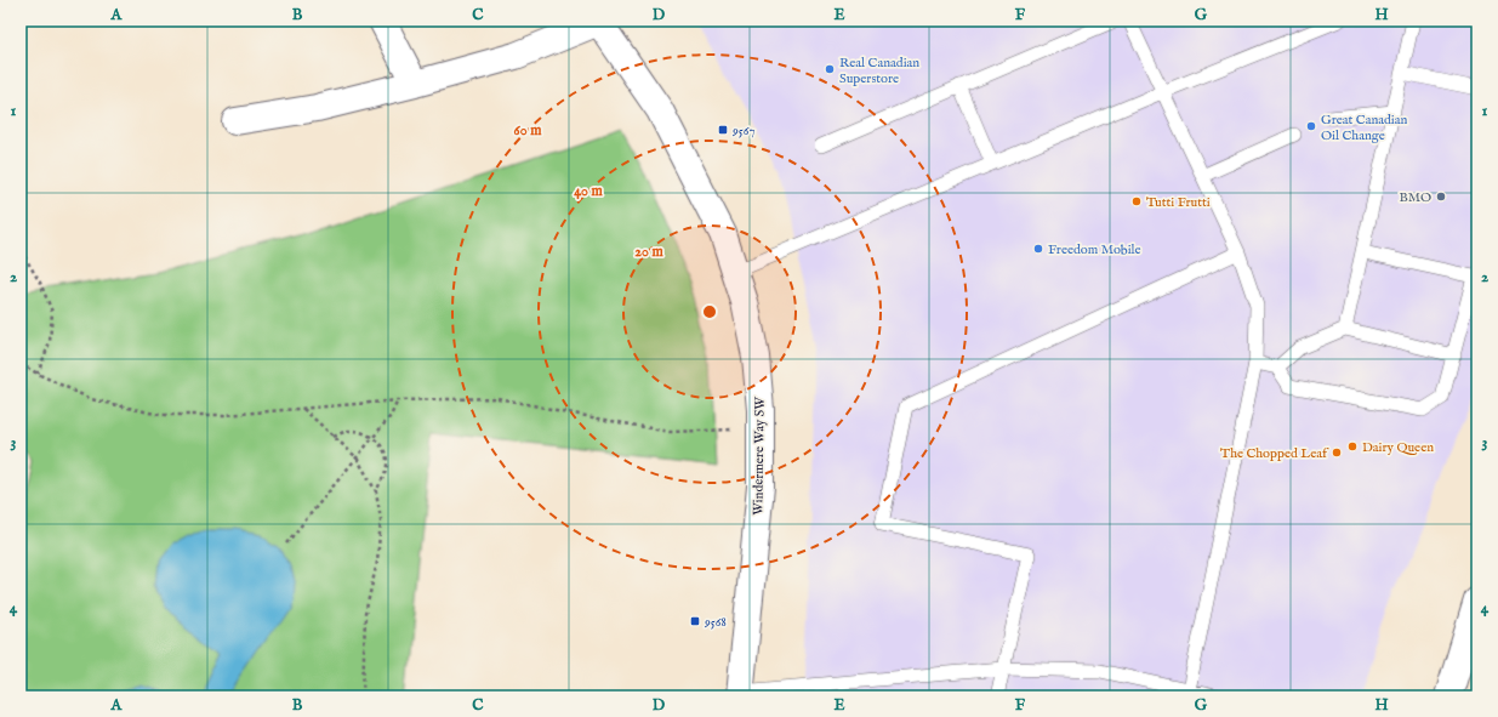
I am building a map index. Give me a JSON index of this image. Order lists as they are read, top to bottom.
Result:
{
  "streets": {
    "street": ["Windermere Way SW"]
  },
  "places": {
    "other": [
      "Real Canadian Superstore",
      "Great Canadian Oil Change",
      "BMO",
      "Tutti Frutti",
      "Freedom Mobile",
      "Dairy Queen",
      "The Chopped Leaf"
    ],
    "transit": ["9567", "9568"]
  },
  "grid": {
    "columns": [
      "A",
      "B",
      "C",
      "D",
      "E",
      "F",
      "G",
      "H"
    ],
    "rows": [
      "1",
      "2",
      "3",
      "4"
    ]
  },
  "rings": ["60 m", "40 m", "20 m"]
}
